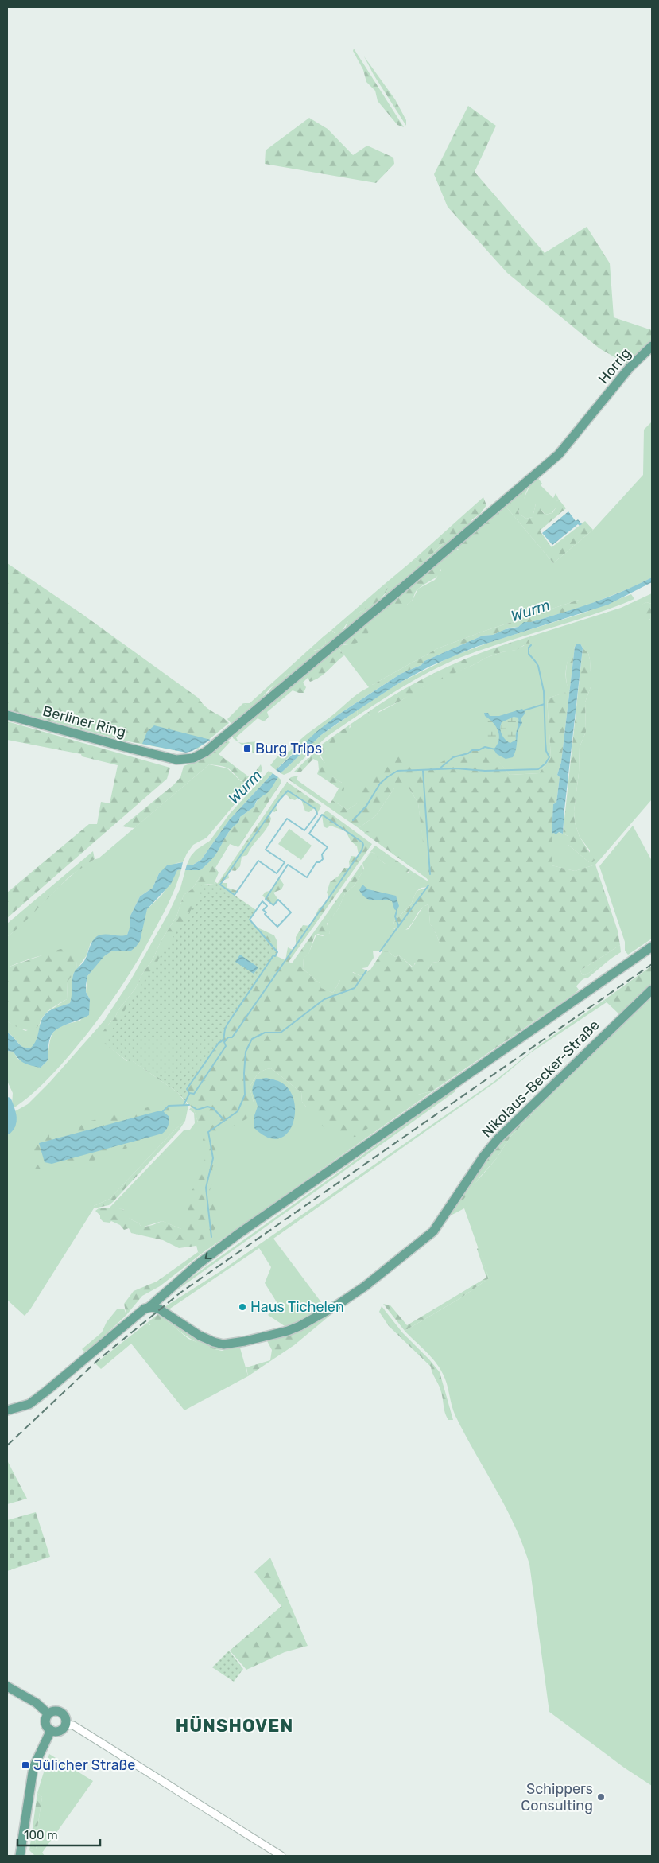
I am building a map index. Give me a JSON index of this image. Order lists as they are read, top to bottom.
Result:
{
  "streets": {
    "main road": ["Horrig", "Berliner Ring", "Nikolaus-Becker-Straße"]
  },
  "crossings": [
    ["Horrig", "Berliner Ring"]
  ],
  "districts": ["HÜNSHOVEN"],
  "water": ["Wurm"],
  "places": {
    "transit": ["Burg Trips", "Jülicher Straße"],
    "other": ["Haus Tichelen", "Schippers Consulting"]
  },
  "scale_bar": "100 m"
}
